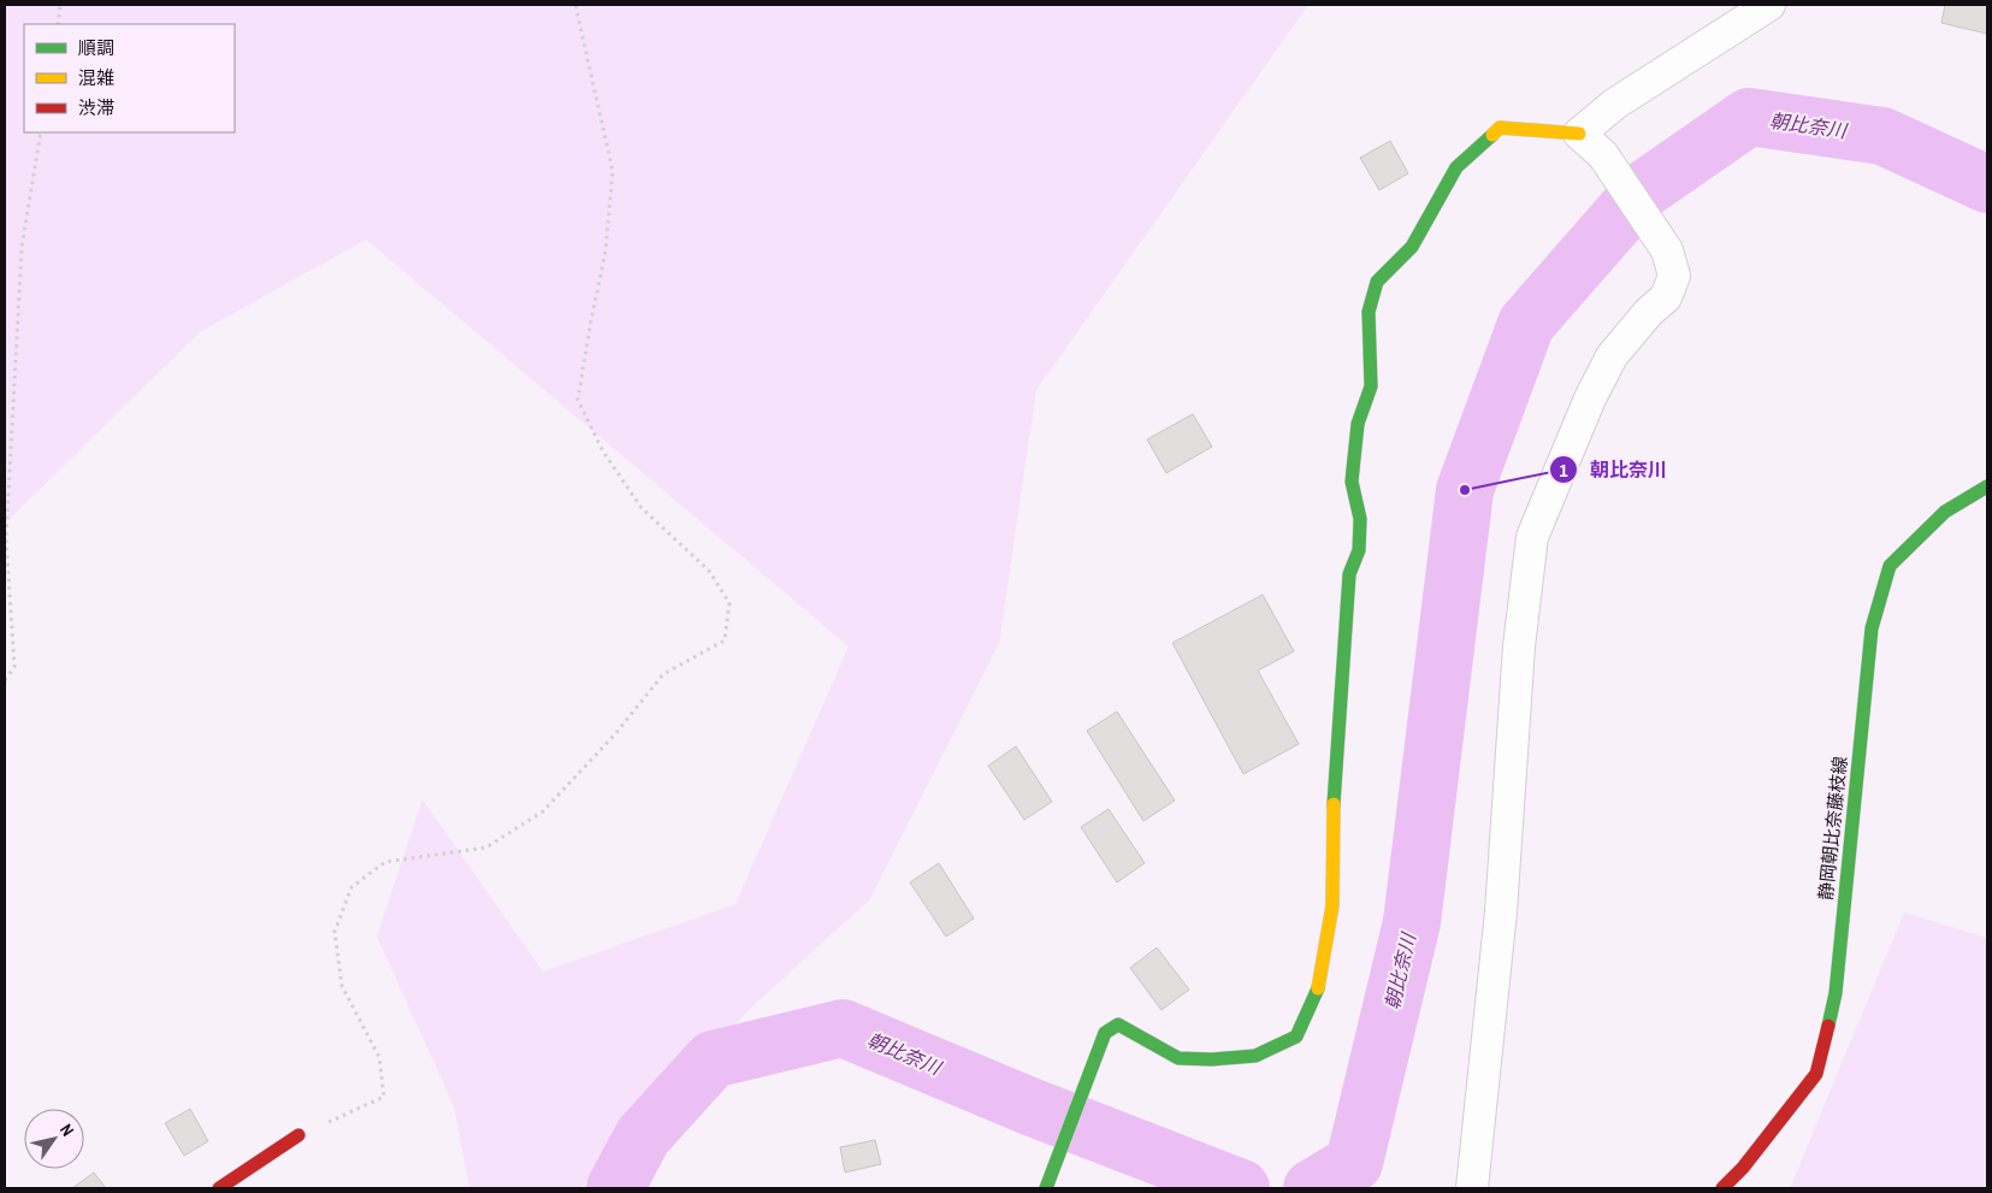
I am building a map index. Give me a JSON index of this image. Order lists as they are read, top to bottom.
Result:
{
  "streets": {
    "street": ["静岡朝比奈藤枝線"]
  },
  "water": ["朝比奈川"],
  "places": ["朝比奈川"],
  "legend": ["順調", "混雑", "渋滞"],
  "north": "top right"
}
